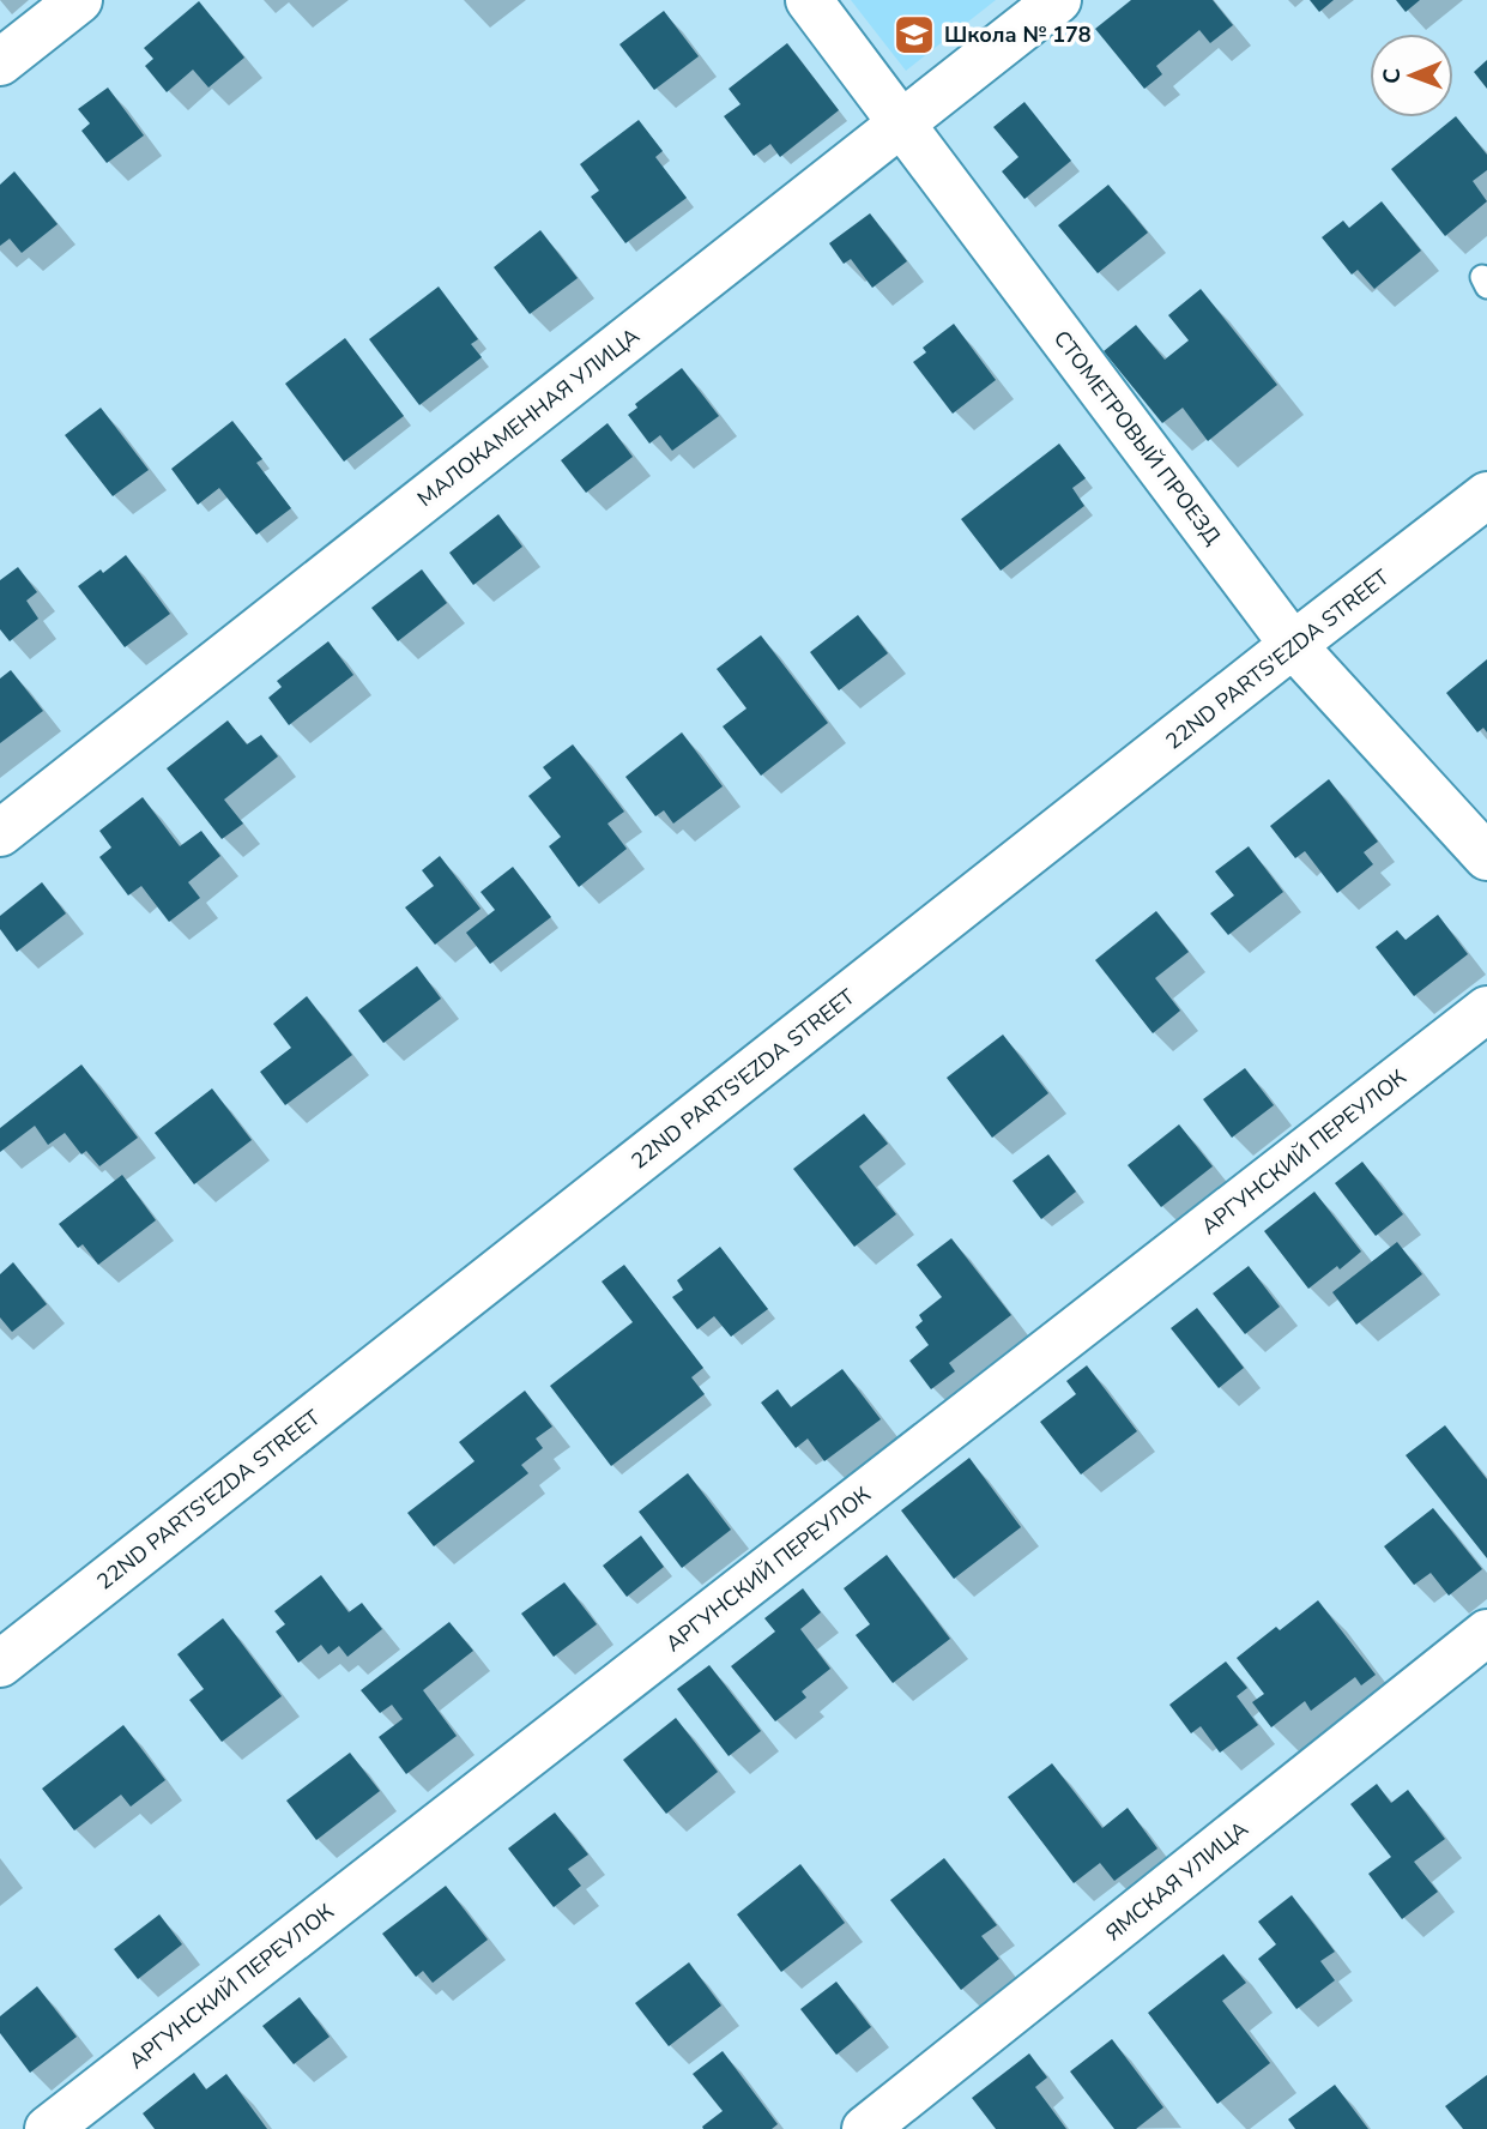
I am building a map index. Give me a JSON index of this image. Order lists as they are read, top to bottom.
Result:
{
  "streets": {
    "street": [
      "МАЛОКАМЕННАЯ УЛИЦА",
      "СТОМЕТРОВЫЙ ПРОЕЗД",
      "22ND PARTS'EZDA STREET",
      "АРГУНСКИЙ ПЕРЕУЛОК",
      "ЯМСКАЯ УЛИЦА"
    ]
  },
  "crossings": [
    ["МАЛОКАМЕННАЯ УЛИЦА", "СТОМЕТРОВЫЙ ПРОЕЗД"],
    ["СТОМЕТРОВЫЙ ПРОЕЗД", "22ND PARTS'EZDA STREET"]
  ],
  "places": {
    "school or university": ["Школа № 178"]
  },
  "north": "left"
}
